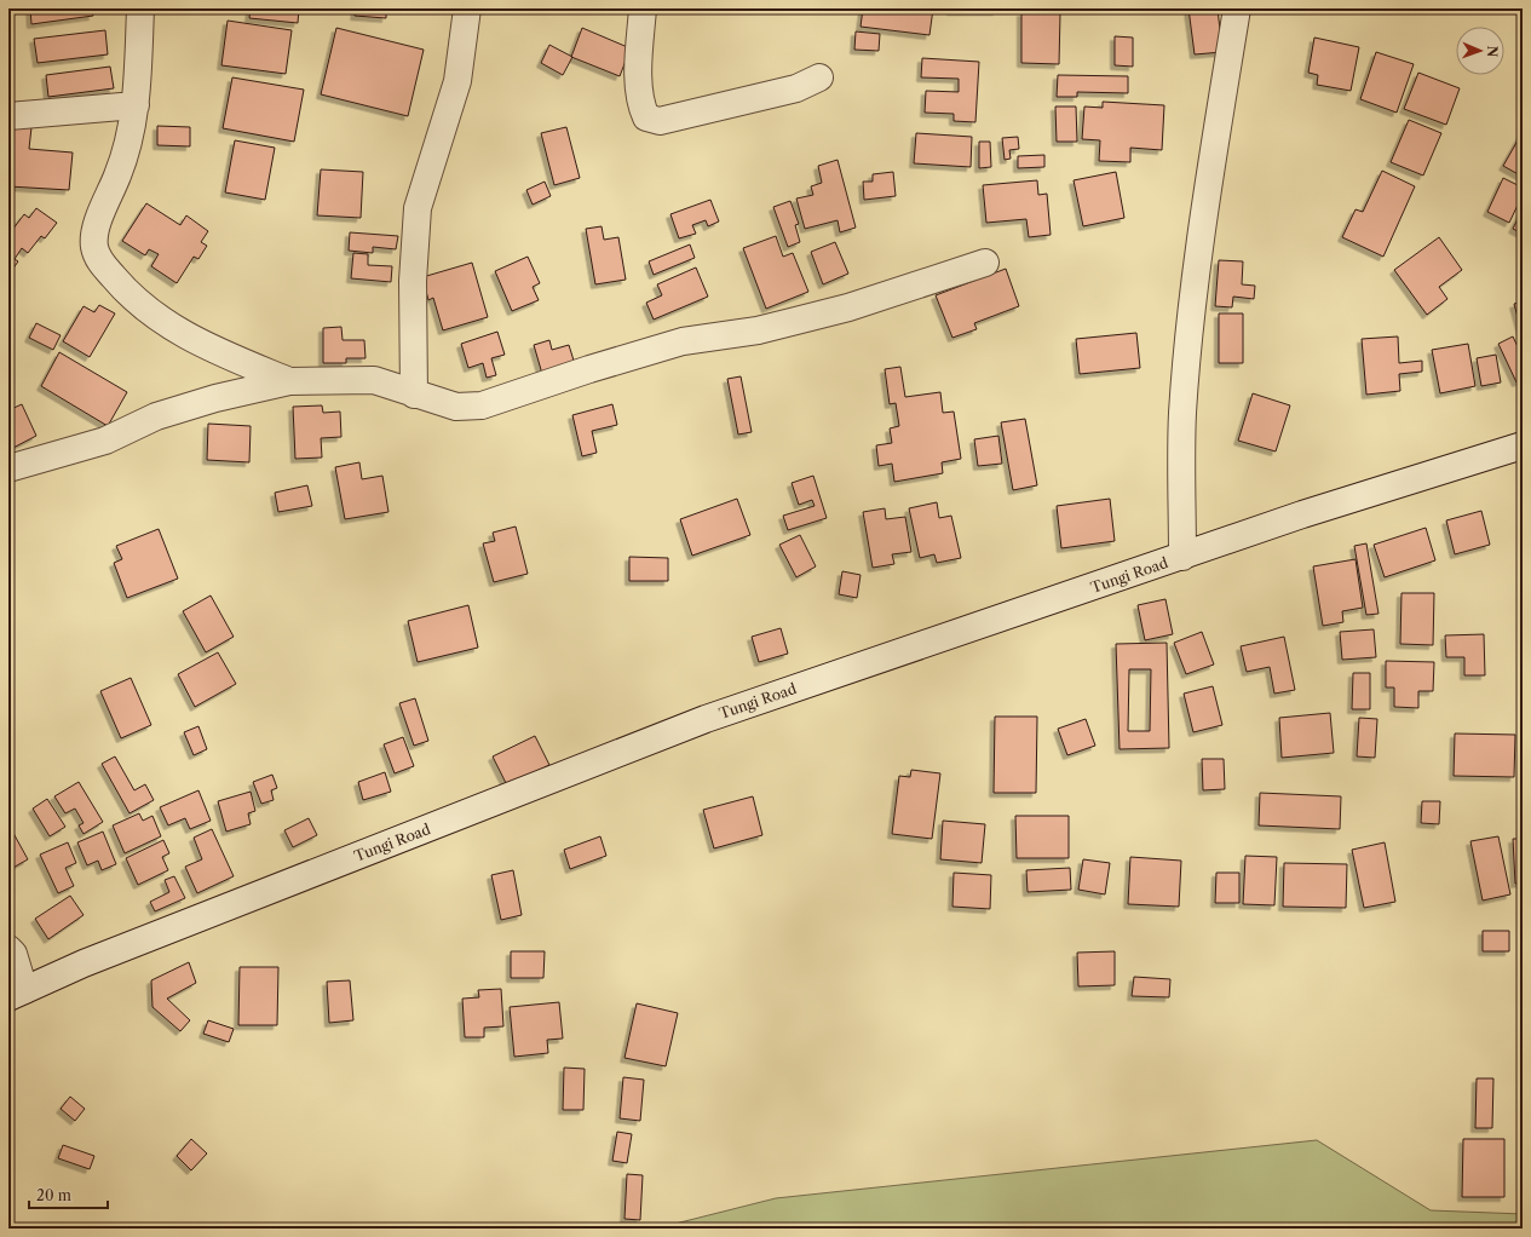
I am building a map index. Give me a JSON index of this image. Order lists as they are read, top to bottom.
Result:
{
  "streets": {
    "street": ["Tungi Road"]
  },
  "scale_bar": "20 m",
  "north": "right"
}
